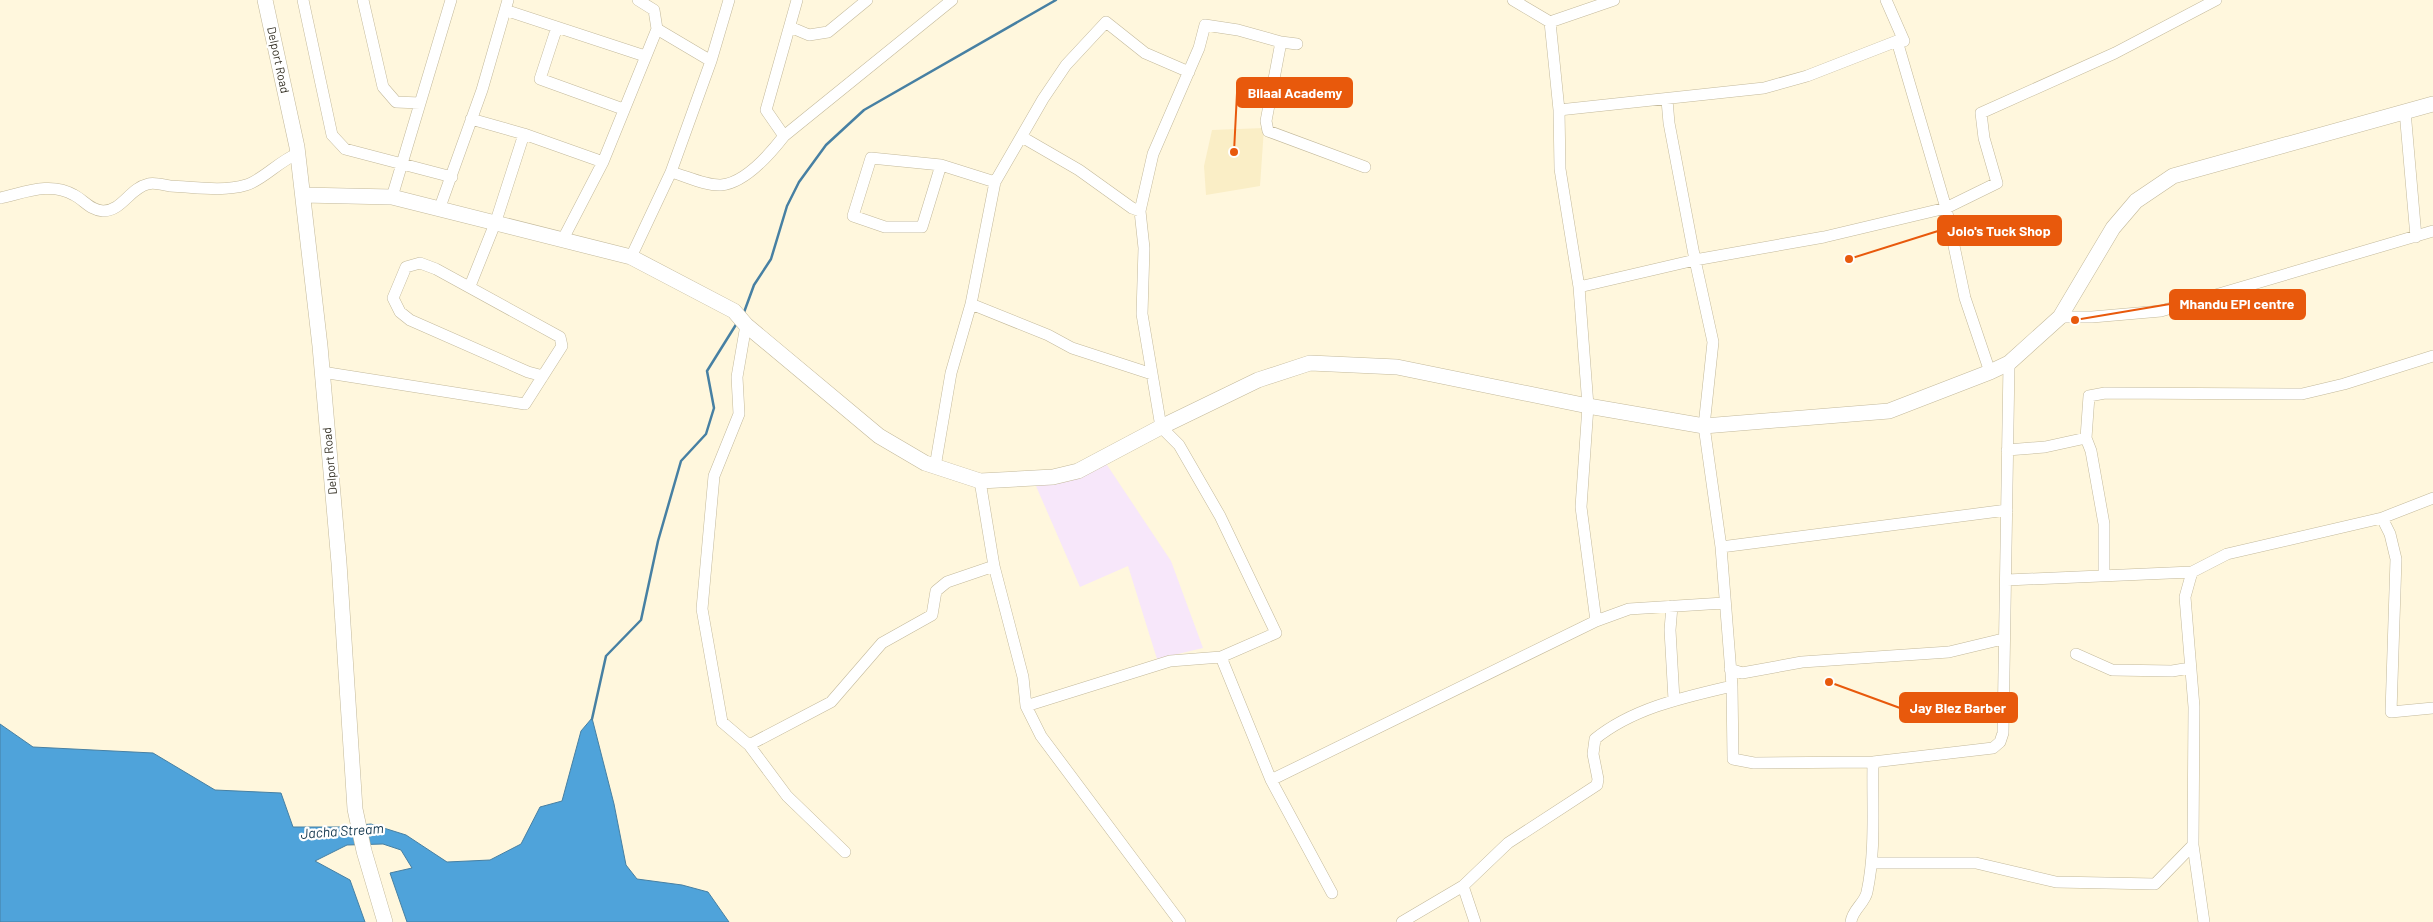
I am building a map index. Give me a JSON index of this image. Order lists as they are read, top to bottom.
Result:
{
  "streets": {
    "street": ["Delport Road"]
  },
  "water": ["Jacha Stream"],
  "places": [
    "Bilaal Academy",
    "Jolo's Tuck Shop",
    "Mhandu EPI centre",
    "Jay Blez Barber"
  ]
}
